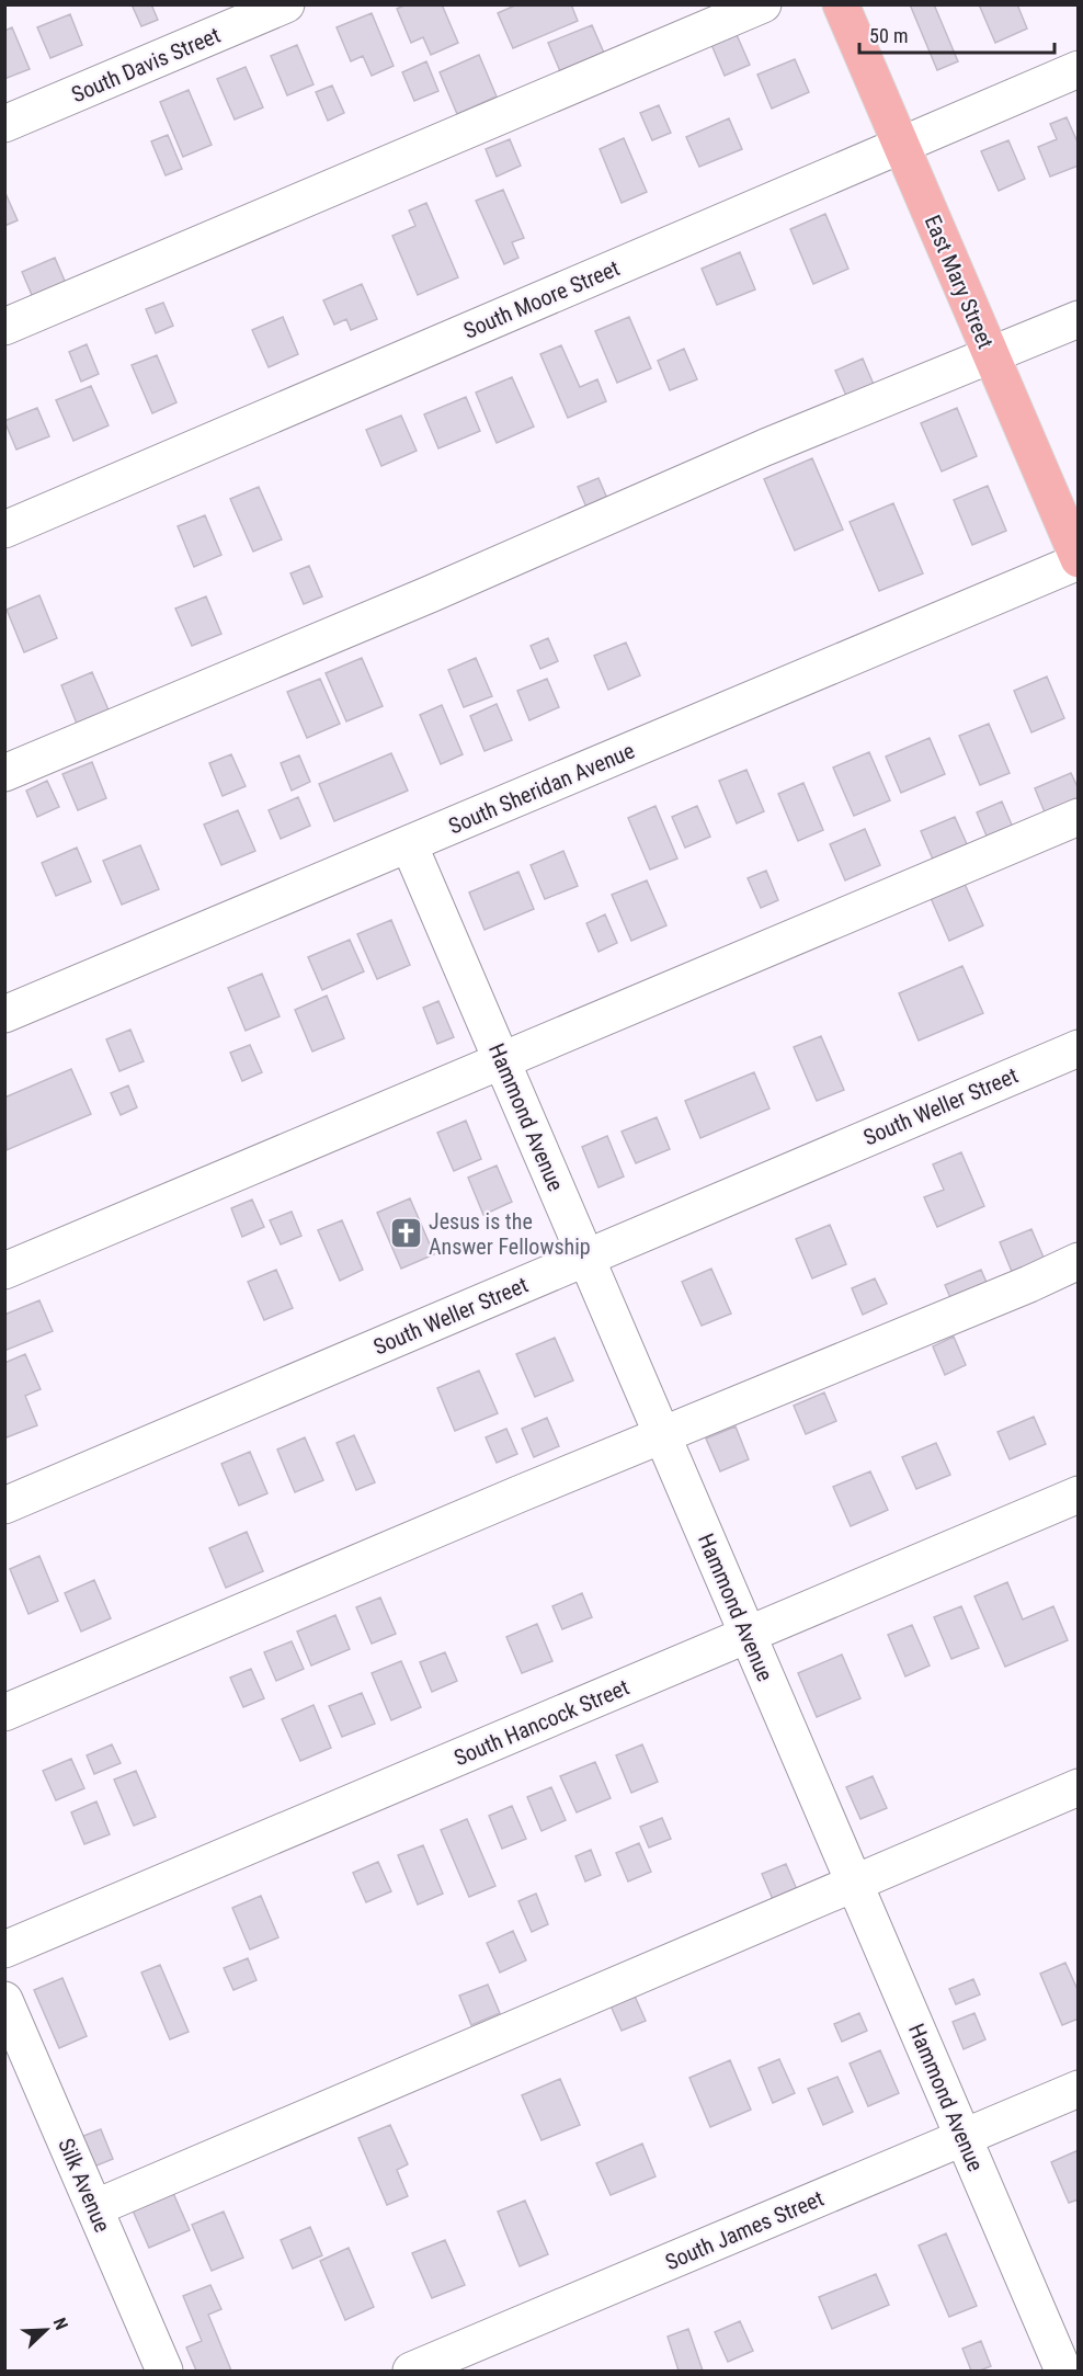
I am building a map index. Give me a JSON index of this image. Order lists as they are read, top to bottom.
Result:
{
  "streets": {
    "main road": ["East Mary Street"],
    "street": [
      "South Davis Street",
      "South Moore Street",
      "South Sheridan Avenue",
      "South Weller Street",
      "Hammond Avenue",
      "South Hancock Street",
      "Silk Avenue",
      "South James Street"
    ]
  },
  "crossings": [
    ["East Mary Street", "South Moore Street"],
    ["East Mary Street", "South Sheridan Avenue"],
    ["South Sheridan Avenue", "Hammond Avenue"],
    ["South Weller Street", "Hammond Avenue"],
    ["Hammond Avenue", "South Hancock Street"],
    ["Hammond Avenue", "South James Street"]
  ],
  "places": {
    "church": ["Jesus is the Answer Fellowship"]
  },
  "scale_bar": "50 m",
  "north": "top right"
}
